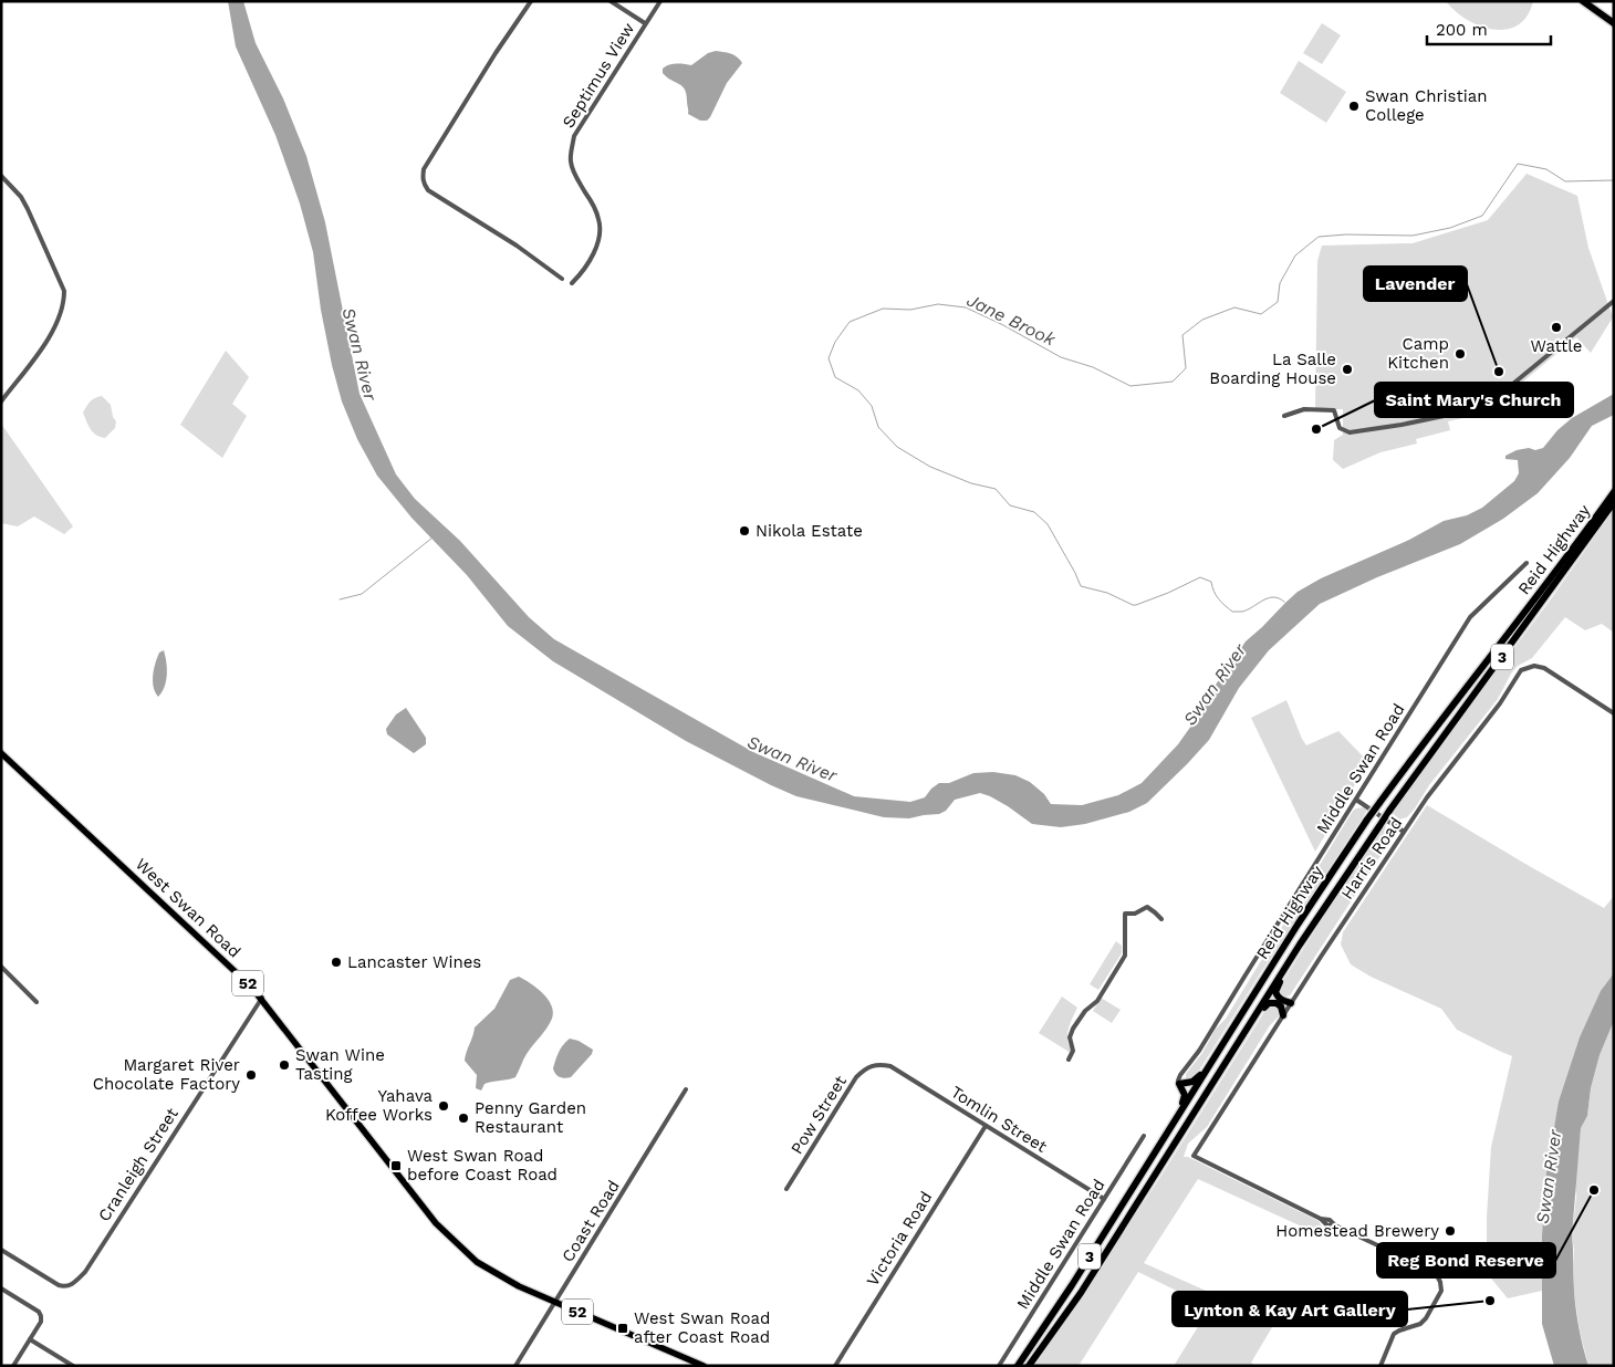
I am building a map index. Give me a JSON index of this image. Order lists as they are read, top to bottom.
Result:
{
  "streets": {
    "highway": ["Reid Highway", "3"],
    "main road": ["West Swan Road", "52"],
    "street": [
      "Septimus View",
      "Middle Swan Road",
      "Harris Road",
      "Pow Street",
      "Tomlin Street",
      "Cranleigh Street",
      "Coast Road",
      "Victoria Road"
    ]
  },
  "crossings": [
    ["Middle Swan Road", "Tomlin Street"],
    ["West Swan Road", "Cranleigh Street"],
    ["West Swan Road", "Coast Road"],
    ["Pow Street", "Tomlin Street"],
    ["Tomlin Street", "Victoria Road"]
  ],
  "water": ["Jane Brook", "Swan River"],
  "places": {
    "other": [
      "Swan Christian College",
      "Wattle",
      "Camp Kitchen",
      "La Salle Boarding House",
      "Lavender",
      "Saint Mary's Church",
      "Nikola Estate",
      "Lancaster Wines",
      "Swan Wine Tasting",
      "Margaret River Chocolate Factory",
      "Yahava Koffee Works",
      "Penny Garden Restaurant",
      "Reg Bond Reserve",
      "Homestead Brewery",
      "Lynton & Kay Art Gallery"
    ],
    "transit": ["West Swan Road before Coast Road", "West Swan Road after Coast Road"]
  },
  "scale_bar": "200 m"
}
